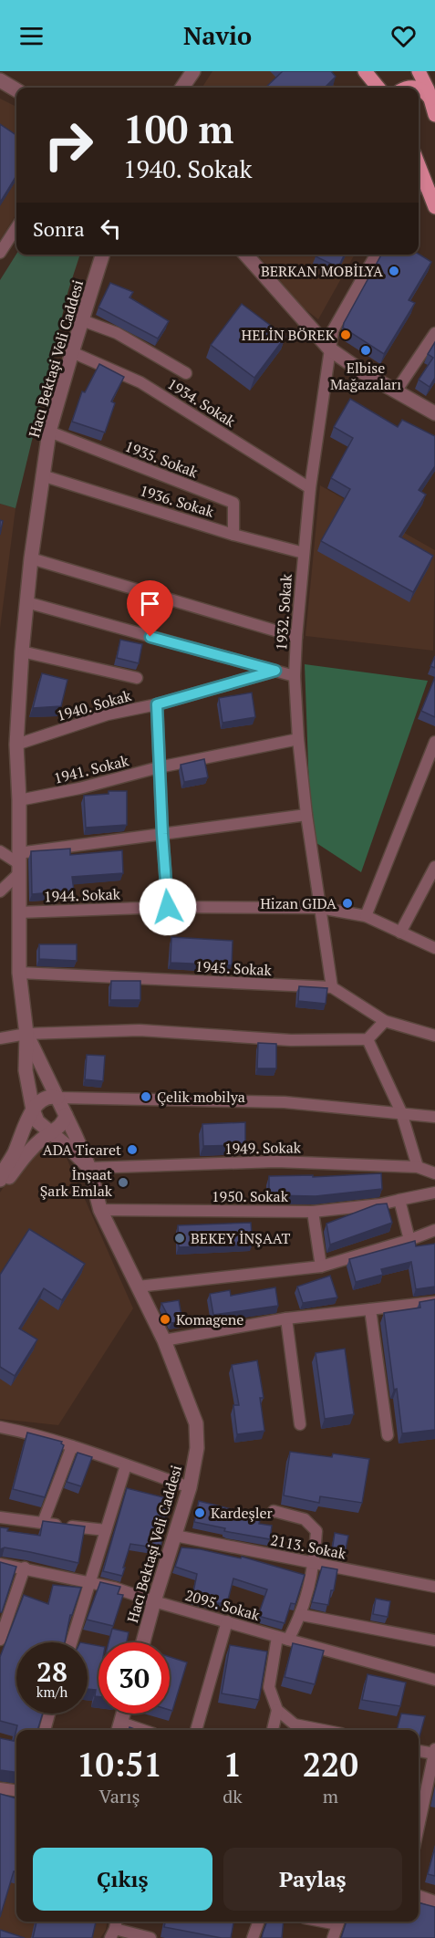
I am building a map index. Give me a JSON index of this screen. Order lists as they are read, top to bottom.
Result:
{
  "streets": {
    "street": [
      "Hacı Bektaşi Veli Caddesi",
      "1934. Sokak",
      "1935. Sokak",
      "1936. Sokak",
      "1932. Sokak",
      "1940. Sokak",
      "1941. Sokak",
      "1944. Sokak",
      "1945. Sokak",
      "1949. Sokak",
      "1950. Sokak",
      "2113. Sokak",
      "2095. Sokak"
    ]
  },
  "crossings": [
    ["Hacı Bektaşi Veli Caddesi", "1934. Sokak"],
    ["Hacı Bektaşi Veli Caddesi", "1935. Sokak"],
    ["Hacı Bektaşi Veli Caddesi", "1936. Sokak"],
    ["Hacı Bektaşi Veli Caddesi", "1940. Sokak"],
    ["Hacı Bektaşi Veli Caddesi", "1941. Sokak"],
    ["Hacı Bektaşi Veli Caddesi", "1944. Sokak"],
    ["Hacı Bektaşi Veli Caddesi", "1945. Sokak"],
    ["Hacı Bektaşi Veli Caddesi", "1949. Sokak"],
    ["Hacı Bektaşi Veli Caddesi", "1950. Sokak"],
    ["Hacı Bektaşi Veli Caddesi", "2113. Sokak"],
    ["Hacı Bektaşi Veli Caddesi", "2095. Sokak"],
    ["1934. Sokak", "1932. Sokak"],
    ["1935. Sokak", "1936. Sokak"],
    ["1936. Sokak", "1932. Sokak"],
    ["1932. Sokak", "1941. Sokak"],
    ["1932. Sokak", "1944. Sokak"],
    ["1932. Sokak", "1945. Sokak"]
  ],
  "places": [
    "BERKAN MOBİLYA",
    "HELİN BÖREK",
    "Elbise Mağazaları",
    "Hizan GIDA",
    "Çelik mobilya",
    "ADA Ticaret",
    "İnşaat Şark Emlak",
    "BEKEY İNŞAAT",
    "Komagene",
    "Kardeşler"
  ],
  "page": {
    "header": "Navio",
    "turn": ["100 m", "1940. Sokak"],
    "then": "Sonra",
    "speed": "28 km/h",
    "limit": "30",
    "eta": [
      "10:51",
      "Varış",
      "1",
      "dk",
      "220",
      "m"
    ],
    "buttons": ["Çıkış", "Paylaş"]
  }
}
